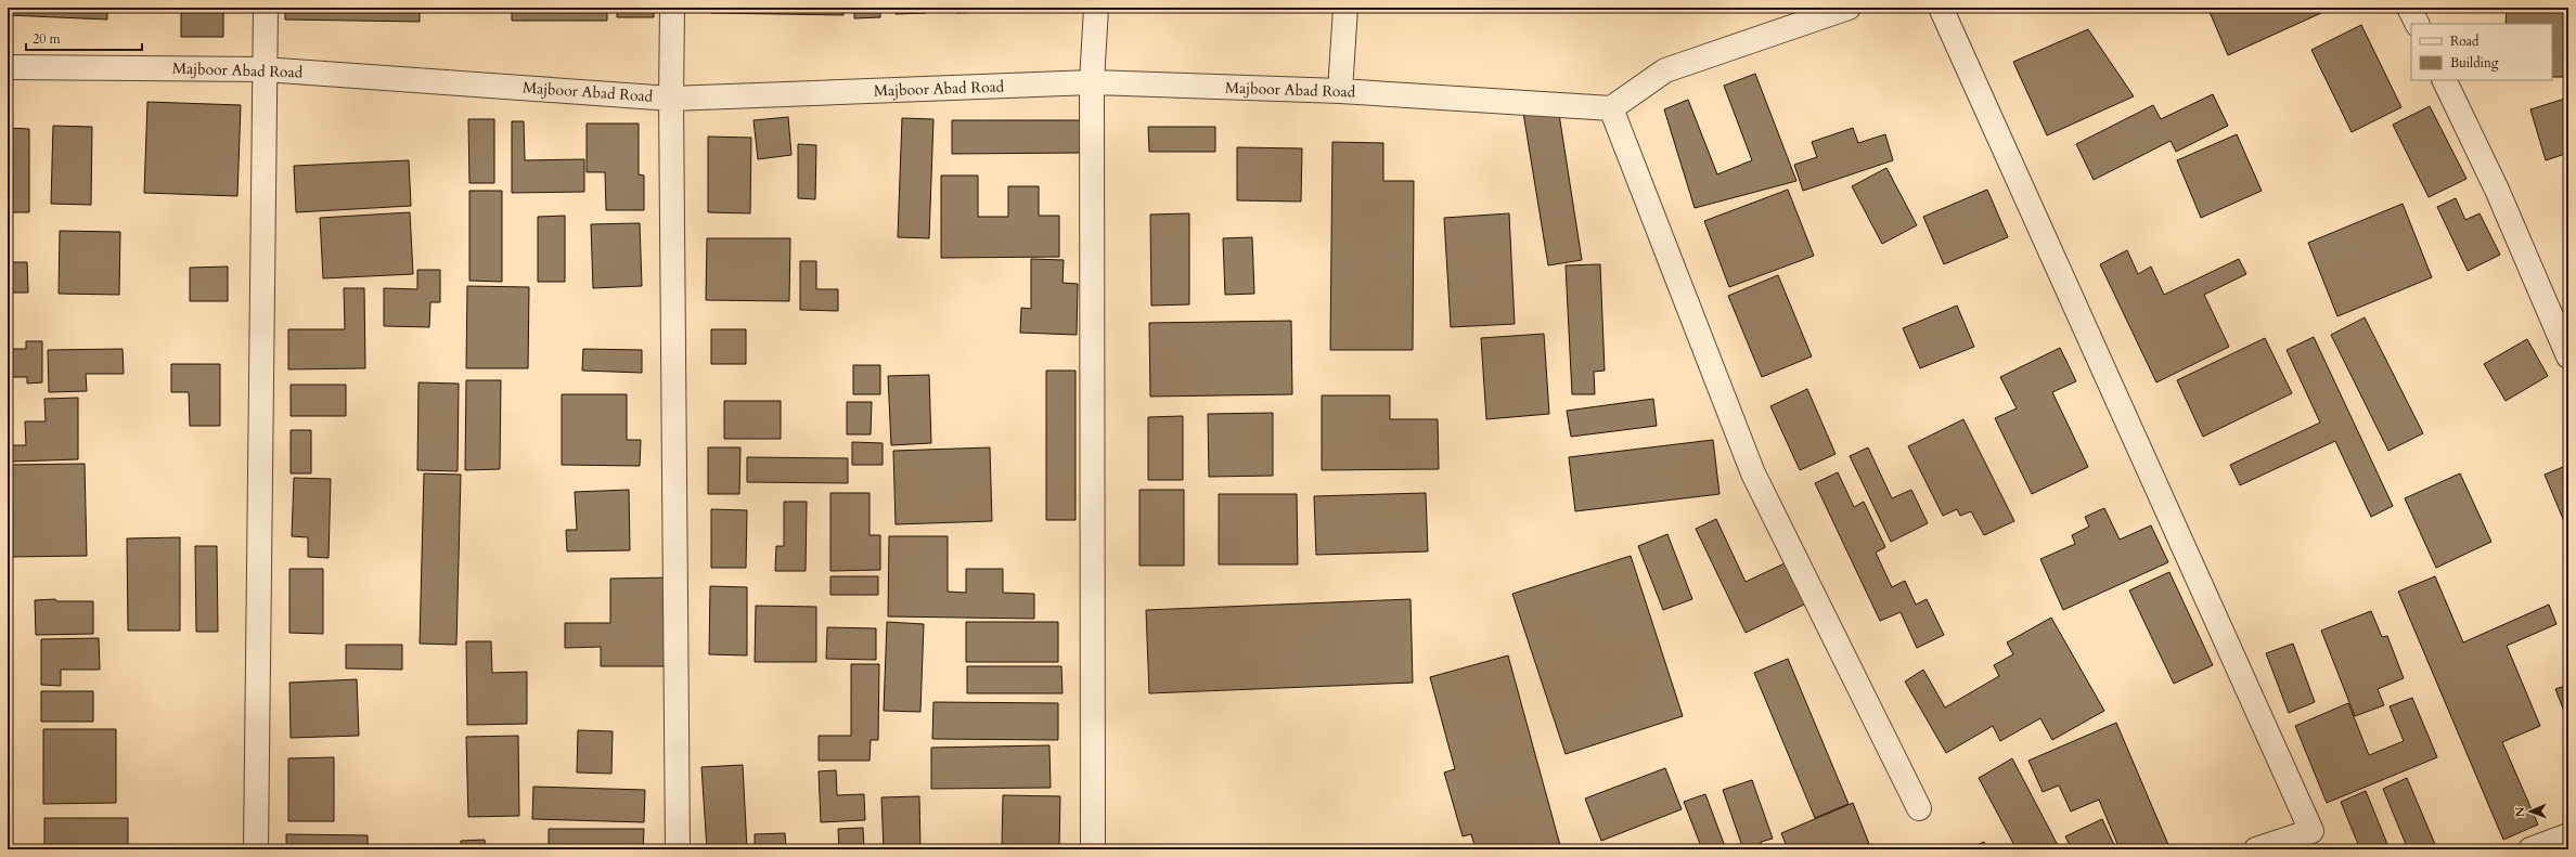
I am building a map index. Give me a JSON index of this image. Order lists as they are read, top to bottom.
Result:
{
  "streets": {
    "street": ["Majboor Abad Road"]
  },
  "legend": ["Road", "Building"],
  "scale_bar": "20 m",
  "north": "left"
}
